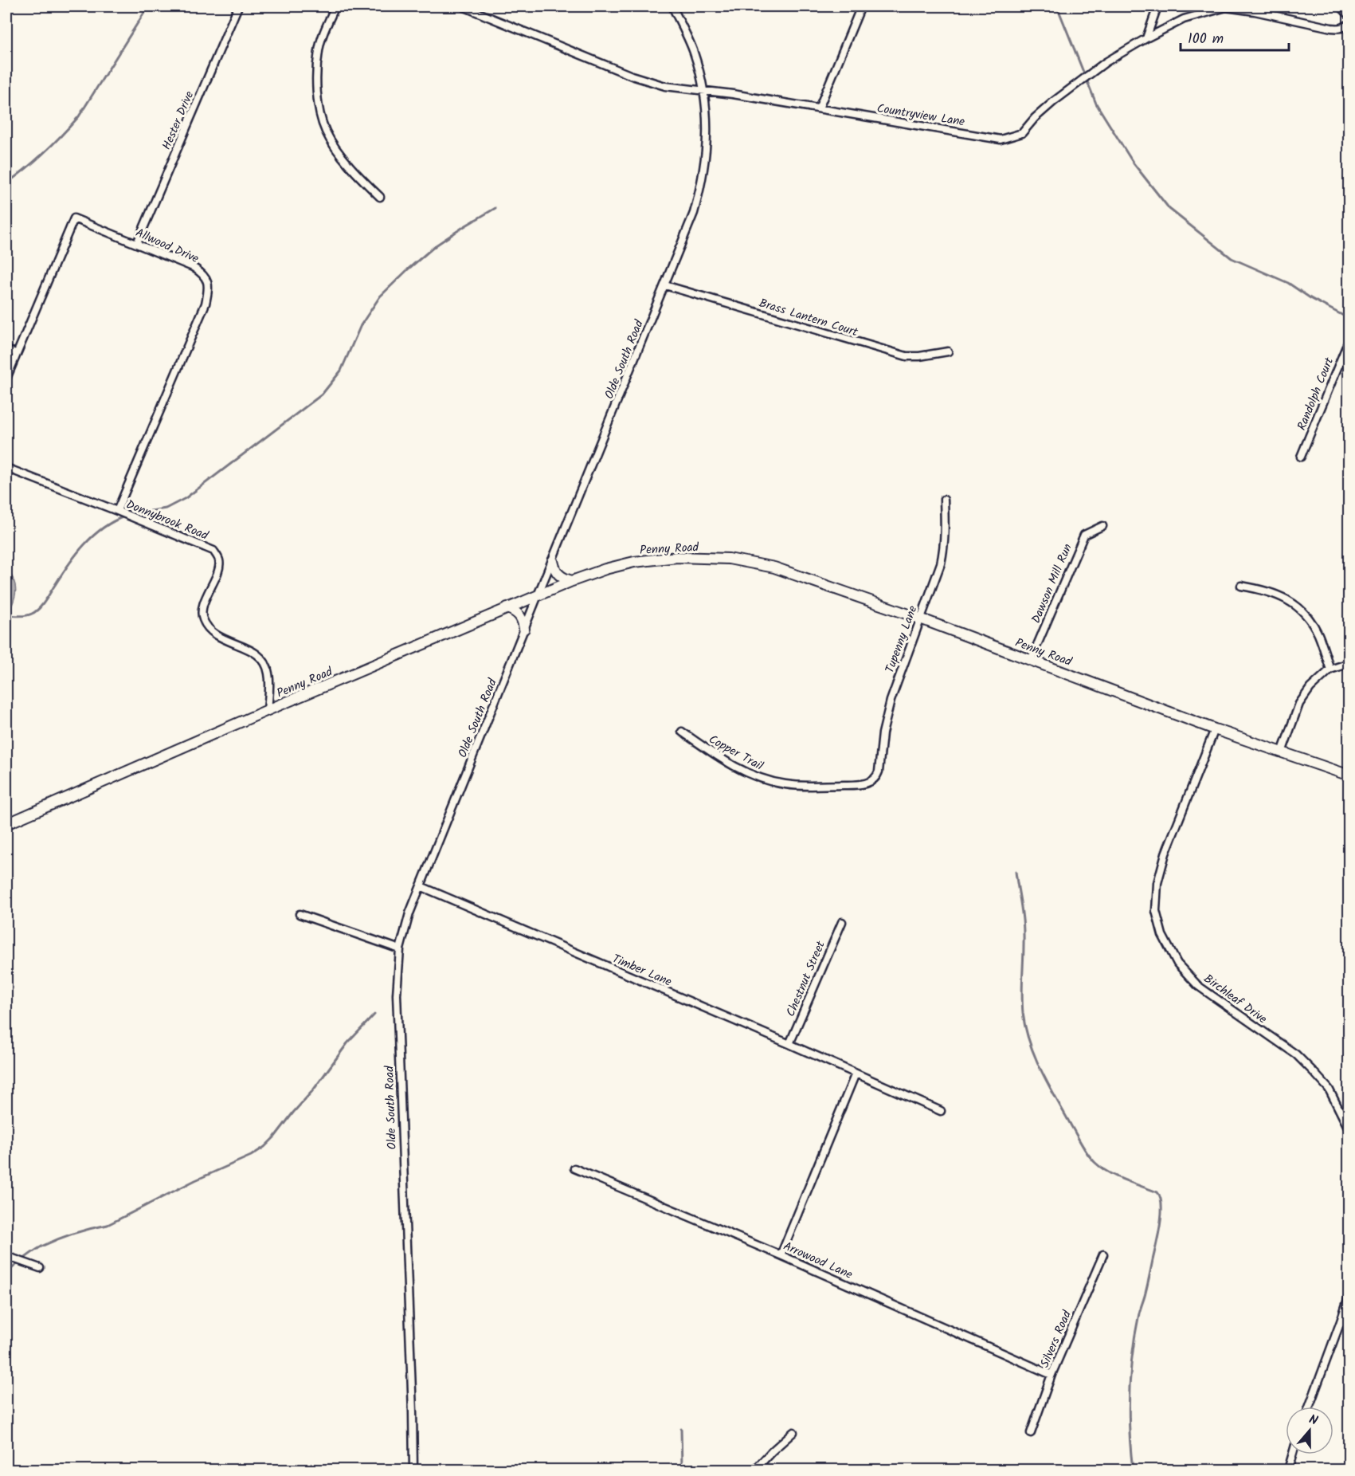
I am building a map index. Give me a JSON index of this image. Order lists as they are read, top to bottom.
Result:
{
  "streets": {
    "street": [
      "Countryview Lane",
      "Hester Drive",
      "Allwood Drive",
      "Brass Lantern Court",
      "Olde South Road",
      "Randolph Court",
      "Donnybrook Road",
      "Penny Road",
      "Dawson Mill Run",
      "Tupenny Lane",
      "Copper Trail",
      "Timber Lane",
      "Chestnut Street",
      "Birchleaf Drive",
      "Arrowood Lane",
      "Silvers Road"
    ]
  },
  "crossings": [
    ["Countryview Lane", "Olde South Road"],
    ["Hester Drive", "Allwood Drive"],
    ["Allwood Drive", "Donnybrook Road"],
    ["Brass Lantern Court", "Olde South Road"],
    ["Olde South Road", "Penny Road"],
    ["Olde South Road", "Timber Lane"],
    ["Donnybrook Road", "Penny Road"],
    ["Penny Road", "Dawson Mill Run"],
    ["Penny Road", "Tupenny Lane"],
    ["Penny Road", "Birchleaf Drive"],
    ["Tupenny Lane", "Copper Trail"],
    ["Timber Lane", "Chestnut Street"],
    ["Arrowood Lane", "Silvers Road"]
  ],
  "scale_bar": "100 m",
  "north": "top"
}
